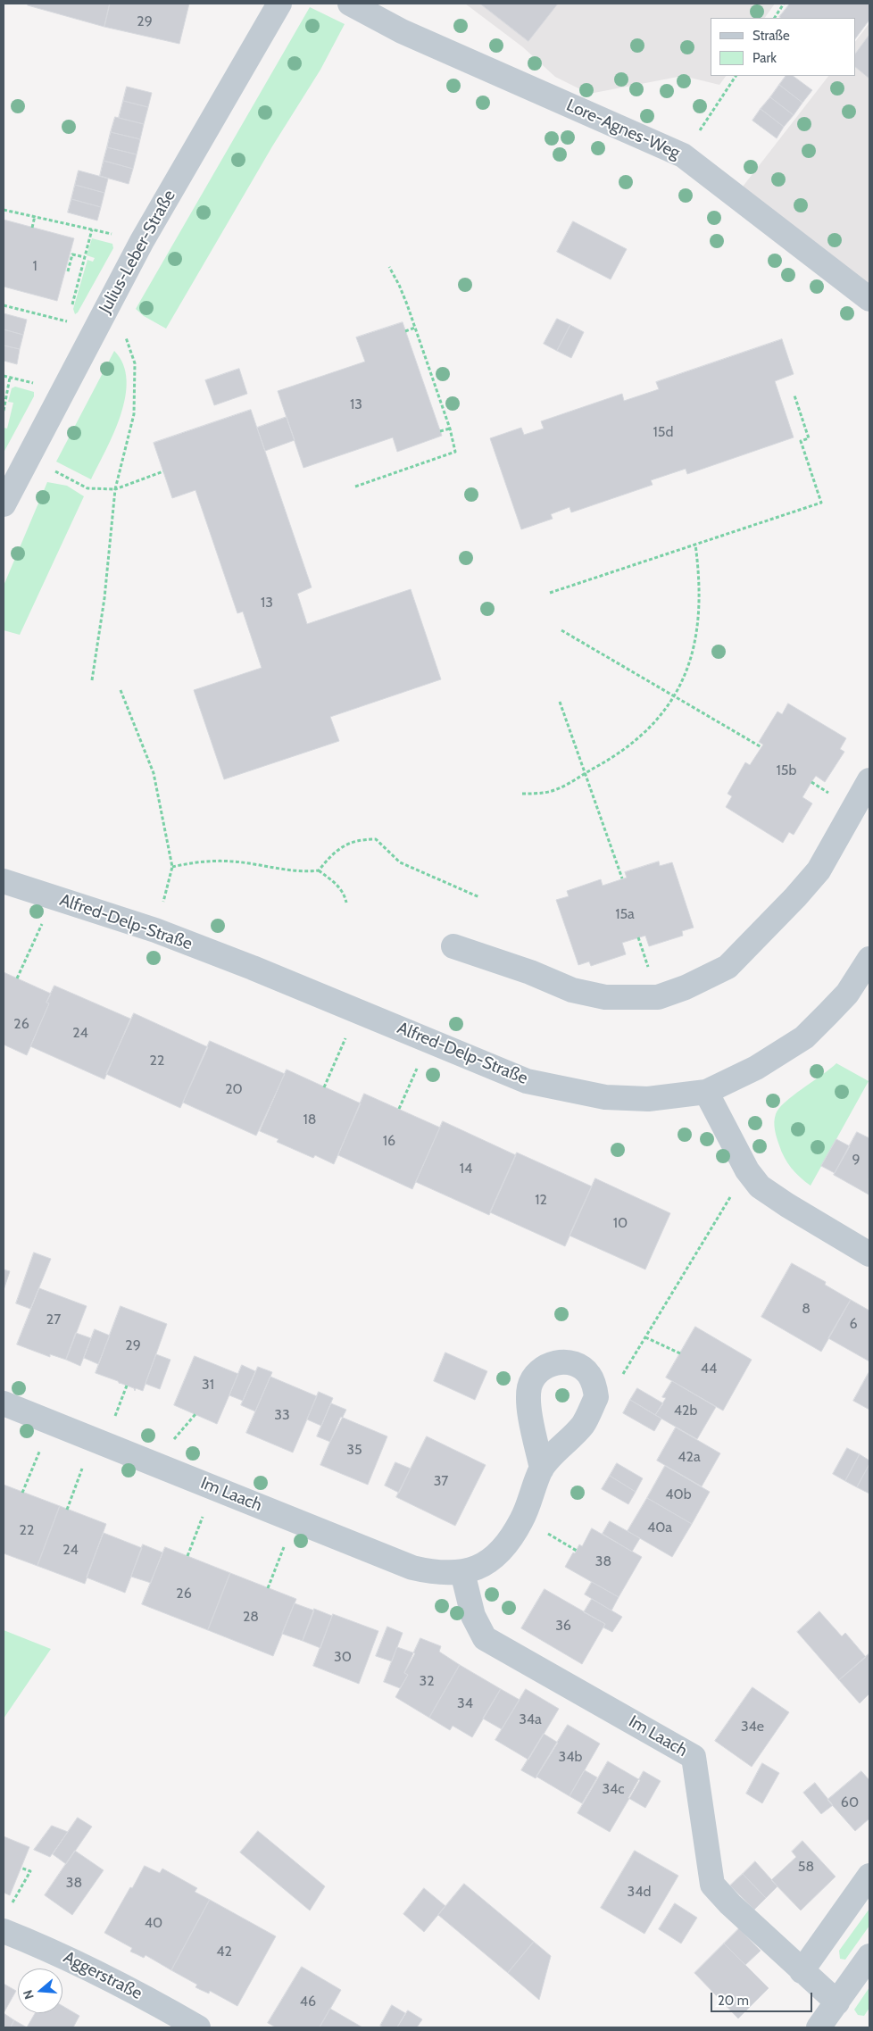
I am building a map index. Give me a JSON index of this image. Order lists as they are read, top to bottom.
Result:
{
  "streets": {
    "street": [
      "Lore-Agnes-Weg",
      "Julius-Leber-Straße",
      "Alfred-Delp-Straße",
      "Im Laach",
      "Aggerstraße"
    ]
  },
  "house_numbers": [
    "29",
    "1",
    "13",
    "15d",
    "13",
    "15b",
    "15a",
    "26",
    "24",
    "22",
    "20",
    "18",
    "16",
    "9",
    "14",
    "12",
    "10",
    "8",
    "27",
    "6",
    "29",
    "44",
    "31",
    "42b",
    "33",
    "35",
    "42a",
    "37",
    "40b",
    "40a",
    "22",
    "24",
    "38",
    "26",
    "28",
    "36",
    "30",
    "32",
    "34",
    "34a",
    "34e",
    "34b",
    "34c",
    "60",
    "58",
    "38",
    "34d",
    "40",
    "42",
    "46"
  ],
  "legend": ["Straße", "Park"],
  "scale_bar": "20 m",
  "north": "left"
}
